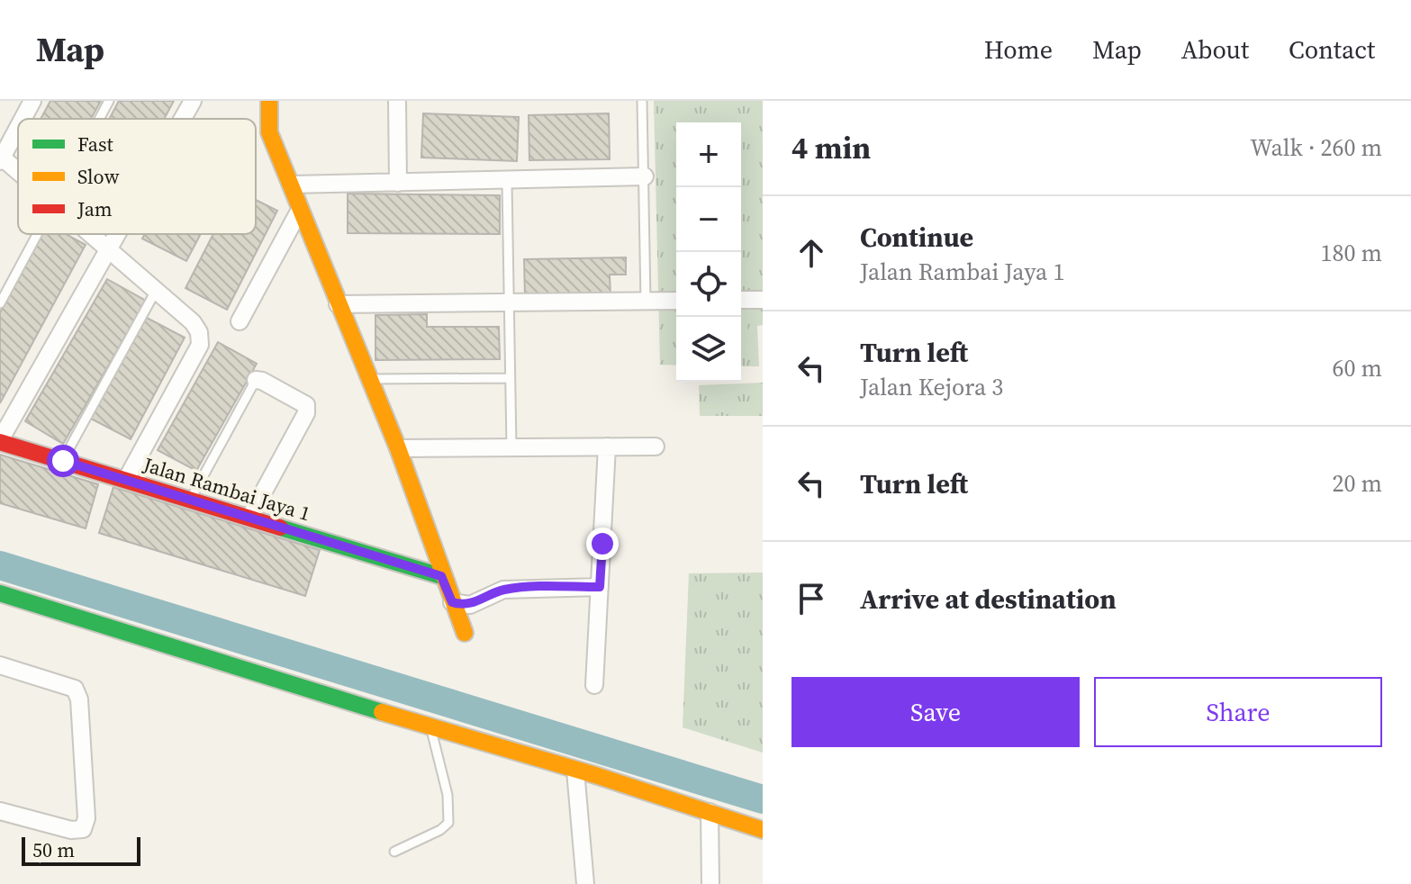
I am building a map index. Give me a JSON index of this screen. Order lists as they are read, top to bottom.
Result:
{
  "streets": {
    "street": ["Jalan Rambai Jaya 1"]
  },
  "legend": ["Fast", "Slow", "Jam"],
  "scale_bar": "50 m",
  "page": {
    "header": "Map",
    "nav": [
      "Home",
      "Map",
      "About",
      "Contact"
    ],
    "heading": ["4 min", "Walk · 260 m"],
    "map_buttons": ["+", "−"],
    "list": [
      ["Continue", "Jalan Rambai Jaya 1", "180 m"],
      ["Turn left", "Jalan Kejora 3", "60 m"],
      ["Turn left", "20 m"],
      "Arrive at destination"
    ],
    "buttons": ["Save", "Share"],
    "scale": "50 m"
  }
}
